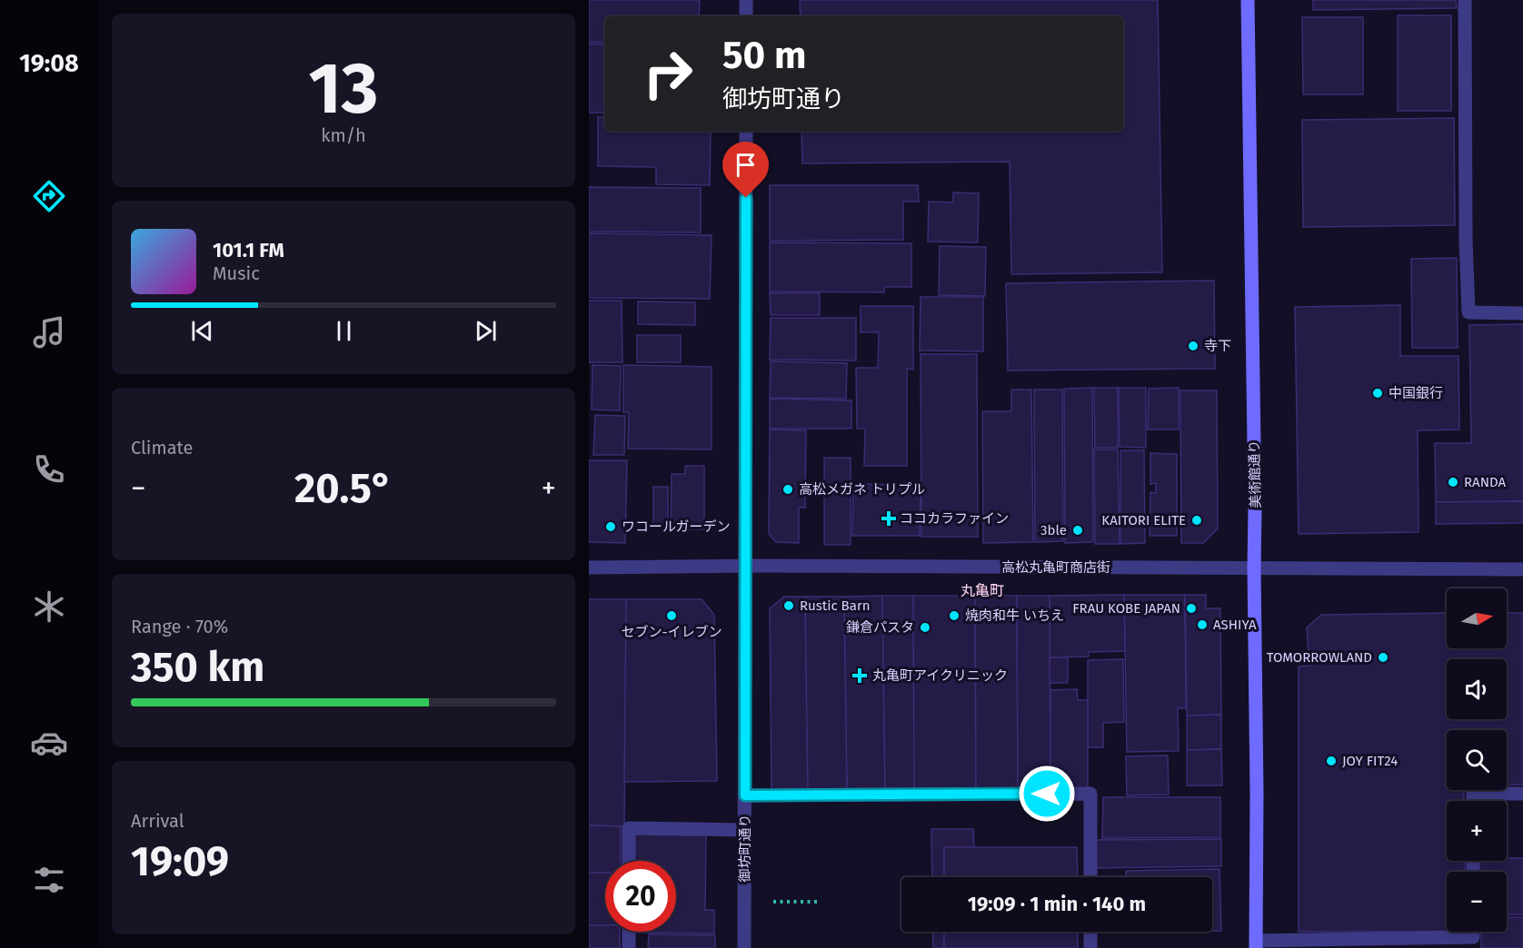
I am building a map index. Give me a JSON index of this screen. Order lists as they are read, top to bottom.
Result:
{
  "streets": {
    "street": ["美術館通り", "高松丸亀町商店街", "御坊町通り"]
  },
  "crossings": [
    ["美術館通り", "高松丸亀町商店街"],
    ["高松丸亀町商店街", "御坊町通り"]
  ],
  "districts": ["丸亀町"],
  "places": {
    "other": [
      "寺下",
      "中国銀行",
      "RANDA",
      "高松メガネ トリプル",
      "KAITORI ELITE",
      "ワコールガーデン",
      "3ble",
      "Rustic Barn",
      "FRAU KOBE JAPAN",
      "セブン-イレブン",
      "焼肉和牛 いちえ",
      "ASHIYA",
      "鎌倉パスタ",
      "TOMORROWLAND",
      "JOY FIT24"
    ],
    "health": ["ココカラファイン", "丸亀町アイクリニック"]
  },
  "north": "right",
  "page": {
    "tabs": "19:08",
    "tile": [
      ["13", "km/h"],
      "Climate",
      ["Range · 70%", "350 km"],
      ["Arrival", "19:09"]
    ],
    "turn": ["50 m", "御坊町通り"],
    "song": ["101.1 FM", "Music"],
    "heat": ["−", "20.5°", "+"],
    "map_buttons": ["+", "−"],
    "limit": "20",
    "trip": "19:09 · 1 min · 140 m"
  }
}
